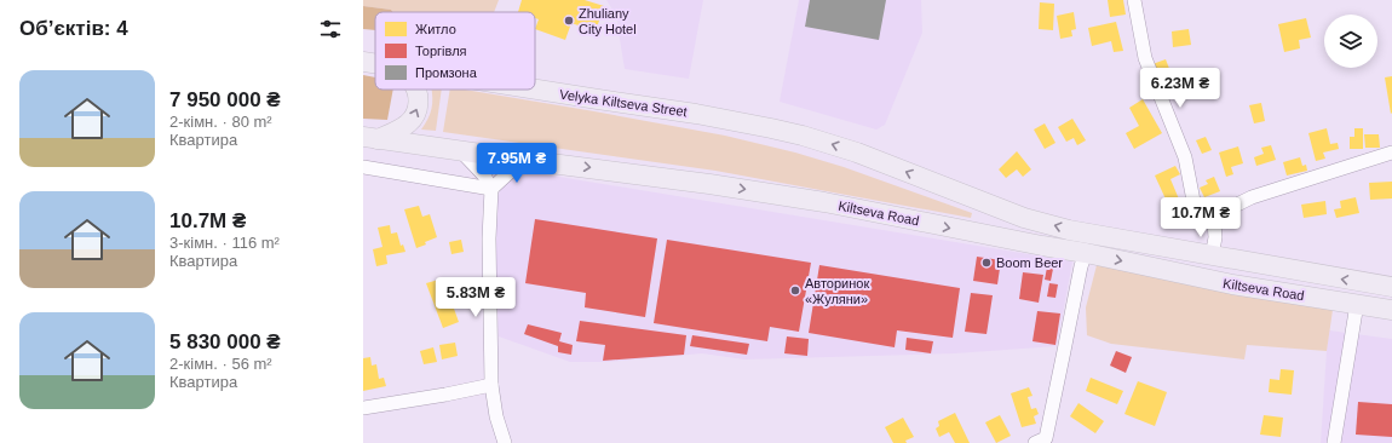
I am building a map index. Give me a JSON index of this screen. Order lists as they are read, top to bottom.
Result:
{
  "streets": {
    "highway": ["Velyka Kiltseva Street", "Kiltseva Road"]
  },
  "crossings": [
    ["Velyka Kiltseva Street", "Kiltseva Road"]
  ],
  "one_way": ["Velyka Kiltseva Street"],
  "places": ["Zhuliany City Hotel", "Boom Beer", "Авторинок «Жуляни»"],
  "legend": ["Житло", "Торгівля", "Промзона"],
  "page": {
    "heading": "Об’єктів: 4",
    "list": [
      {
        "name": "7 950 000 ₴",
        "note": "2-кімн. · 80 m² · Квартира"
      },
      {
        "name": "10.7M ₴",
        "note": "3-кімн. · 116 m² · Квартира"
      },
      {
        "name": "5 830 000 ₴",
        "note": "2-кімн. · 56 m² · Квартира"
      }
    ],
    "price": [
      "6.23M ₴",
      "7.95M ₴",
      "10.7M ₴",
      "5.83M ₴"
    ]
  }
}
